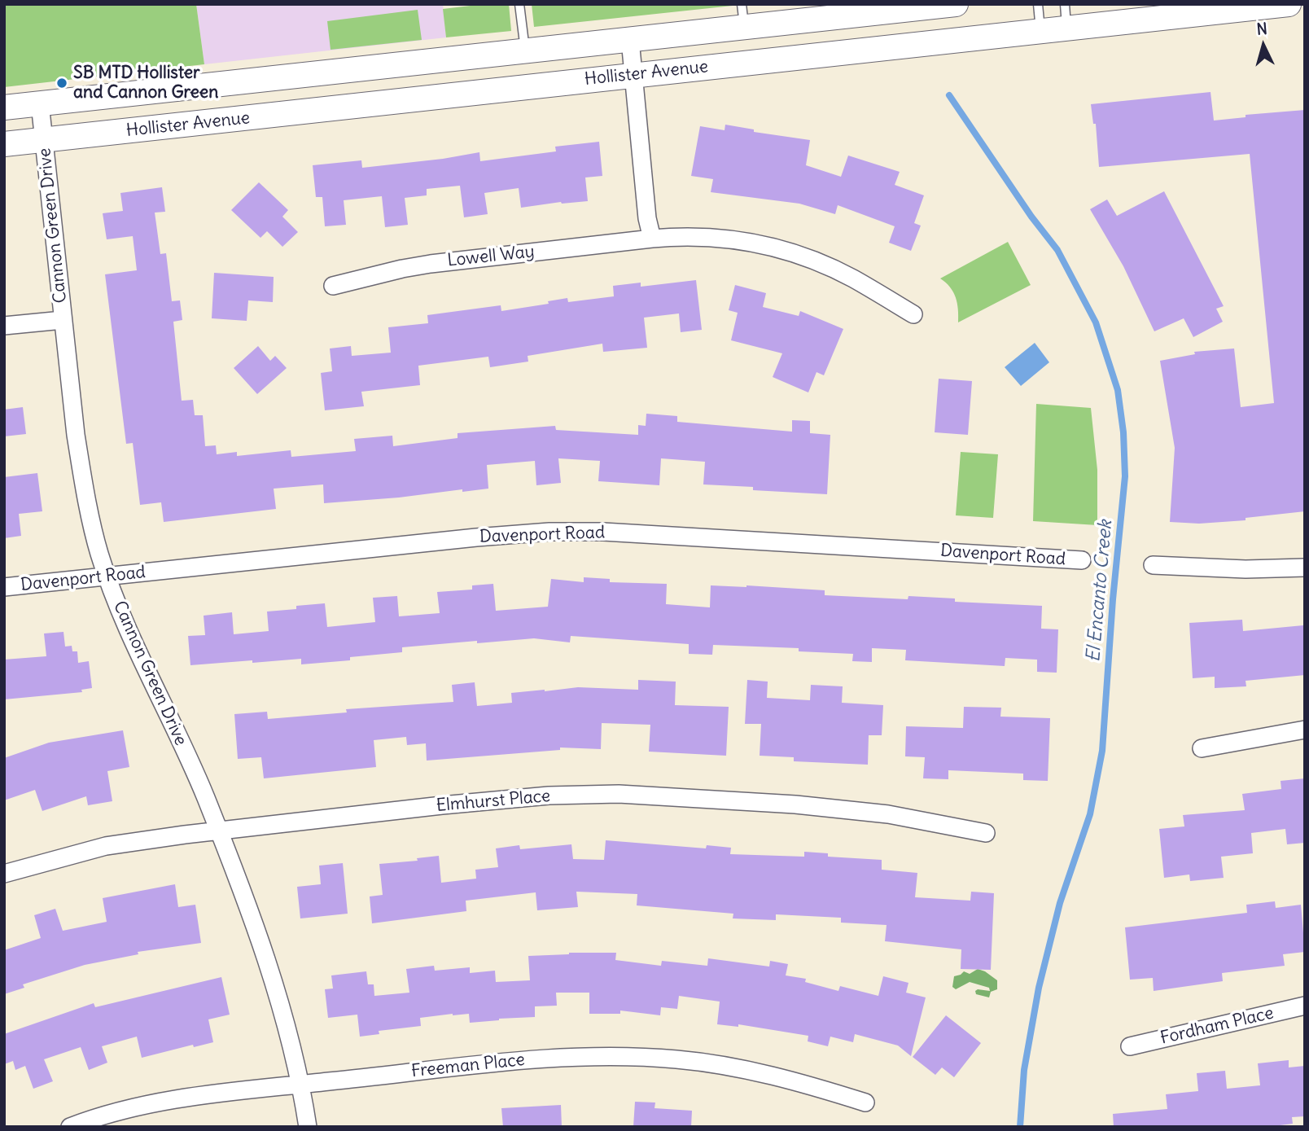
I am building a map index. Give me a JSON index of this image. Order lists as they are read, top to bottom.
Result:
{
  "streets": {
    "main road": ["Hollister Avenue"],
    "street": [
      "Cannon Green Drive",
      "Lowell Way",
      "Davenport Road",
      "Elmhurst Place",
      "Fordham Place",
      "Freeman Place"
    ]
  },
  "crossings": [
    ["Hollister Avenue", "Cannon Green Drive"],
    ["Cannon Green Drive", "Davenport Road"],
    ["Cannon Green Drive", "Elmhurst Place"],
    ["Cannon Green Drive", "Freeman Place"]
  ],
  "water": ["El Encanto Creek"],
  "places": ["SB MTD Hollister and Cannon Green"],
  "north": "top"
}
